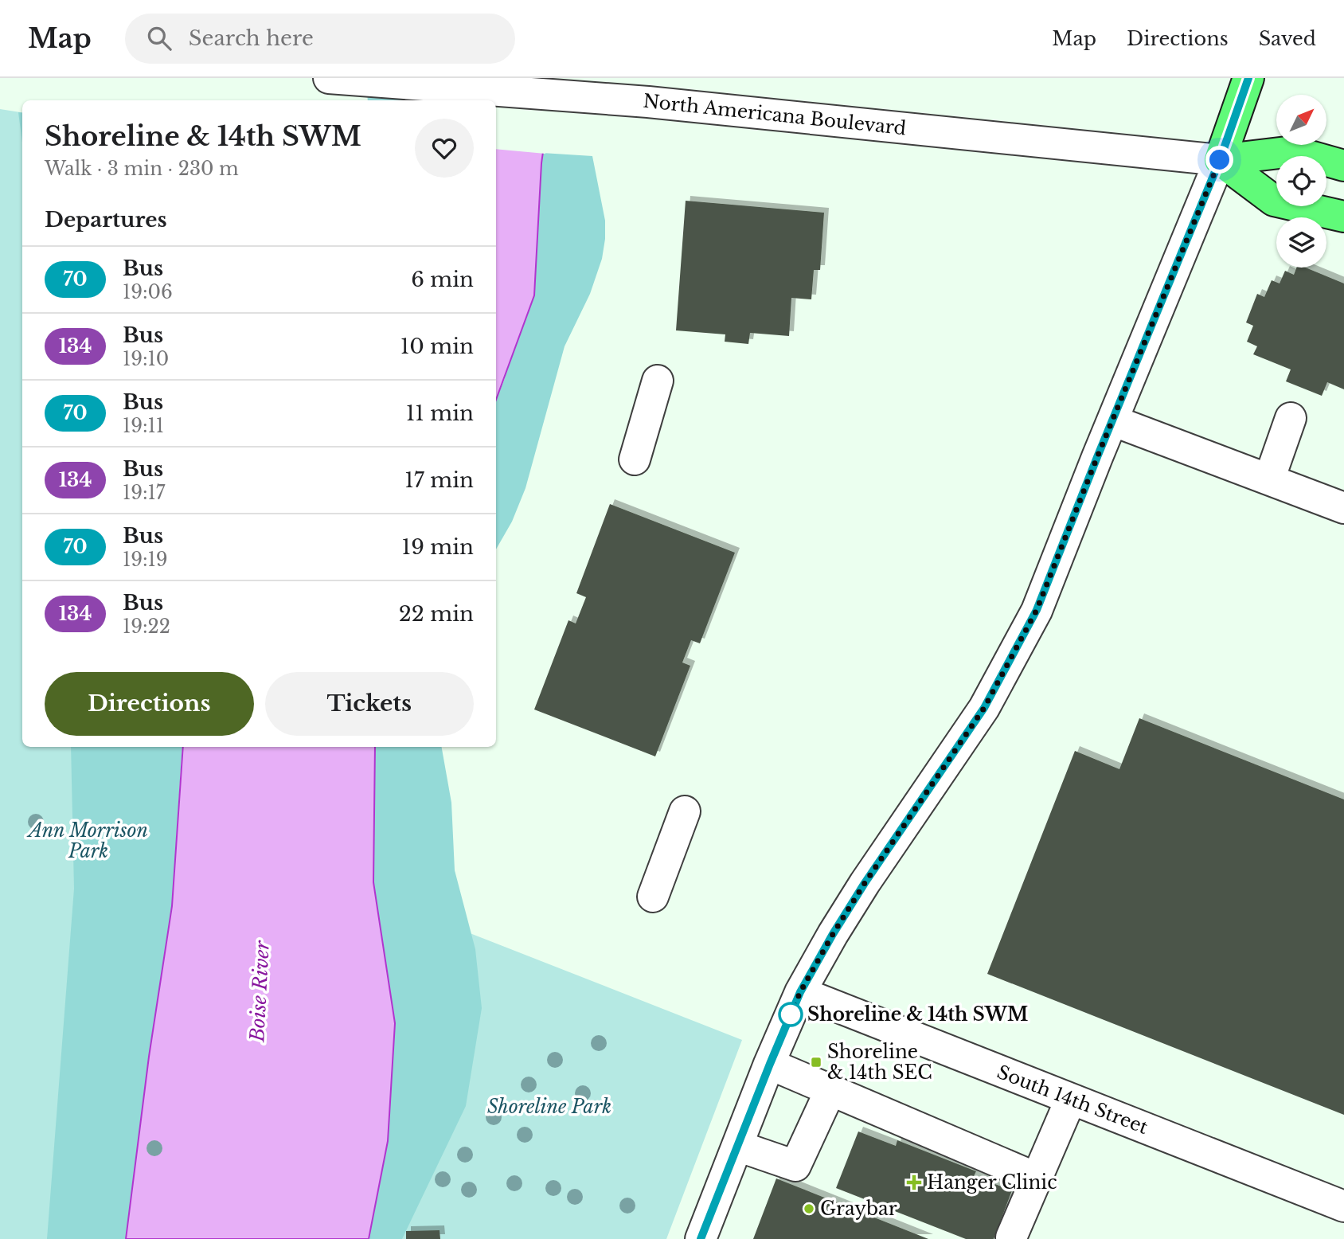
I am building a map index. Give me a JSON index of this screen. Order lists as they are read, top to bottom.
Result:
{
  "streets": {
    "street": ["North Americana Boulevard", "South 14th Street"]
  },
  "water": ["Boise River"],
  "parks": ["Ann Morrison Park", "Shoreline Park"],
  "places": {
    "other": ["Shoreline & 14th SWM", "Graybar"],
    "transit": ["Shoreline & 14th SEC"],
    "health": ["Hanger Clinic"]
  },
  "lines": ["bus line 70"],
  "north": "top right",
  "page": {
    "header": "Map",
    "search": "Search here",
    "nav": ["Map", "Directions", "Saved"],
    "heading": [
      ["Shoreline & 14th SWM", "Walk · 3 min · 230 m"],
      "Departures"
    ],
    "list": [
      {
        "mark": "70",
        "name": "Bus",
        "note": "19:06",
        "value": "6 min"
      },
      {
        "mark": "134",
        "name": "Bus",
        "note": "19:10",
        "value": "10 min"
      },
      {
        "mark": "70",
        "name": "Bus",
        "note": "19:11",
        "value": "11 min"
      },
      {
        "mark": "134",
        "name": "Bus",
        "note": "19:17",
        "value": "17 min"
      },
      {
        "mark": "70",
        "name": "Bus",
        "note": "19:19",
        "value": "19 min"
      },
      {
        "mark": "134",
        "name": "Bus",
        "note": "19:22",
        "value": "22 min"
      }
    ],
    "buttons": ["Directions", "Tickets"]
  }
}
